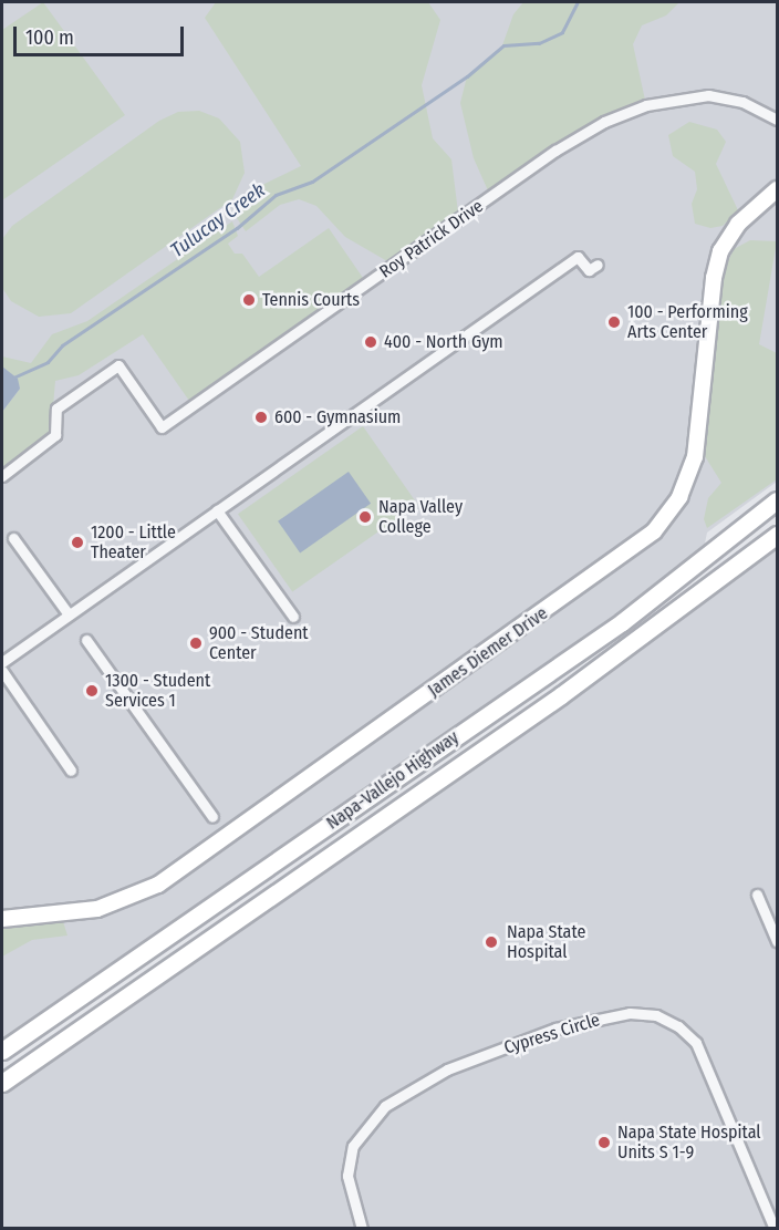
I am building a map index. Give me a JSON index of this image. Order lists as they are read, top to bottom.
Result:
{
  "streets": {
    "main road": ["Napa-Vallejo Highway"],
    "street": ["Roy Patrick Drive", "James Diemer Drive", "Cypress Circle"]
  },
  "water": ["Tulucay Creek"],
  "places": [
    "Tennis Courts",
    "100 - Performing Arts Center",
    "400 - North Gym",
    "600 - Gymnasium",
    "Napa Valley College",
    "1200 - Little Theater",
    "900 - Student Center",
    "1300 - Student Services 1",
    "Napa State Hospital",
    "Napa State Hospital Units S 1-9"
  ],
  "scale_bar": "100 m"
}
